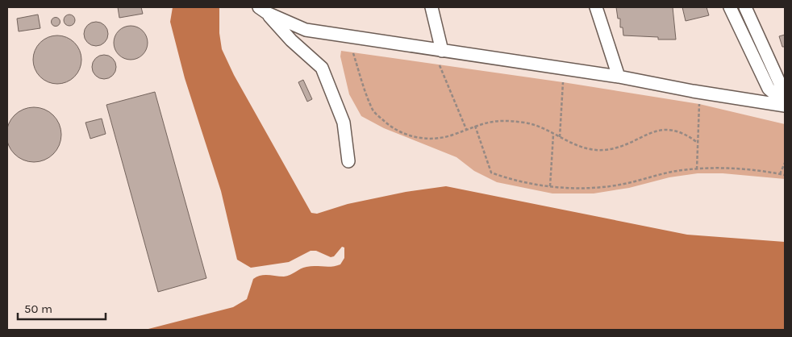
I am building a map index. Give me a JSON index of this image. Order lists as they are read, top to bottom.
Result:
{
  "scale_bar": "50 m"
}
